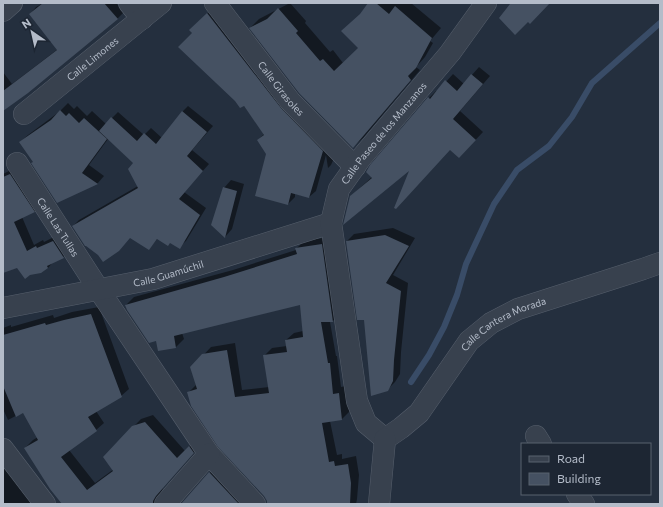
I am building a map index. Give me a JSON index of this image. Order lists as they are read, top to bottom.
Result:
{
  "streets": {
    "street": [
      "Calle Limones",
      "Calle Girasoles",
      "Calle Paseo de los Manzanos",
      "Calle Las Tullas",
      "Calle Guamúchil",
      "Calle Cantera Morada"
    ]
  },
  "crossings": [
    ["Calle Girasoles", "Calle Paseo de los Manzanos"],
    ["Calle Paseo de los Manzanos", "Calle Guamúchil"],
    ["Calle Paseo de los Manzanos", "Calle Cantera Morada"],
    ["Calle Las Tullas", "Calle Guamúchil"]
  ],
  "legend": ["Road", "Building"],
  "north": "top left"
}
